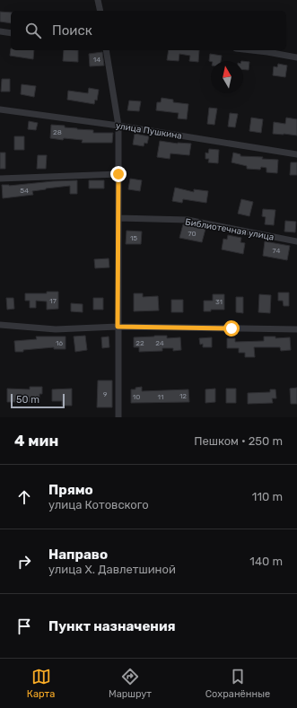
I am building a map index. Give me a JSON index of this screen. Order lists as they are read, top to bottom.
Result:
{
  "streets": {
    "street": ["улица Пушкина", "Библиотечная улица"]
  },
  "house_numbers": [
    "14",
    "28",
    "54",
    "70",
    "15",
    "74",
    "17",
    "31",
    "16",
    "22",
    "24",
    "9",
    "12",
    "10",
    "11"
  ],
  "scale_bar": "50 m",
  "north": "top",
  "page": {
    "search": "Поиск",
    "scale": "50 m",
    "heading": ["4 мин", "Пешком · 250 m"],
    "list": [
      ["Прямо", "улица Котовского", "110 m"],
      ["Направо", "улица Х. Давлетшиной", "140 m"],
      "Пункт назначения"
    ],
    "nav": ["Карта", "Маршрут", "Сохранённые"]
  }
}
